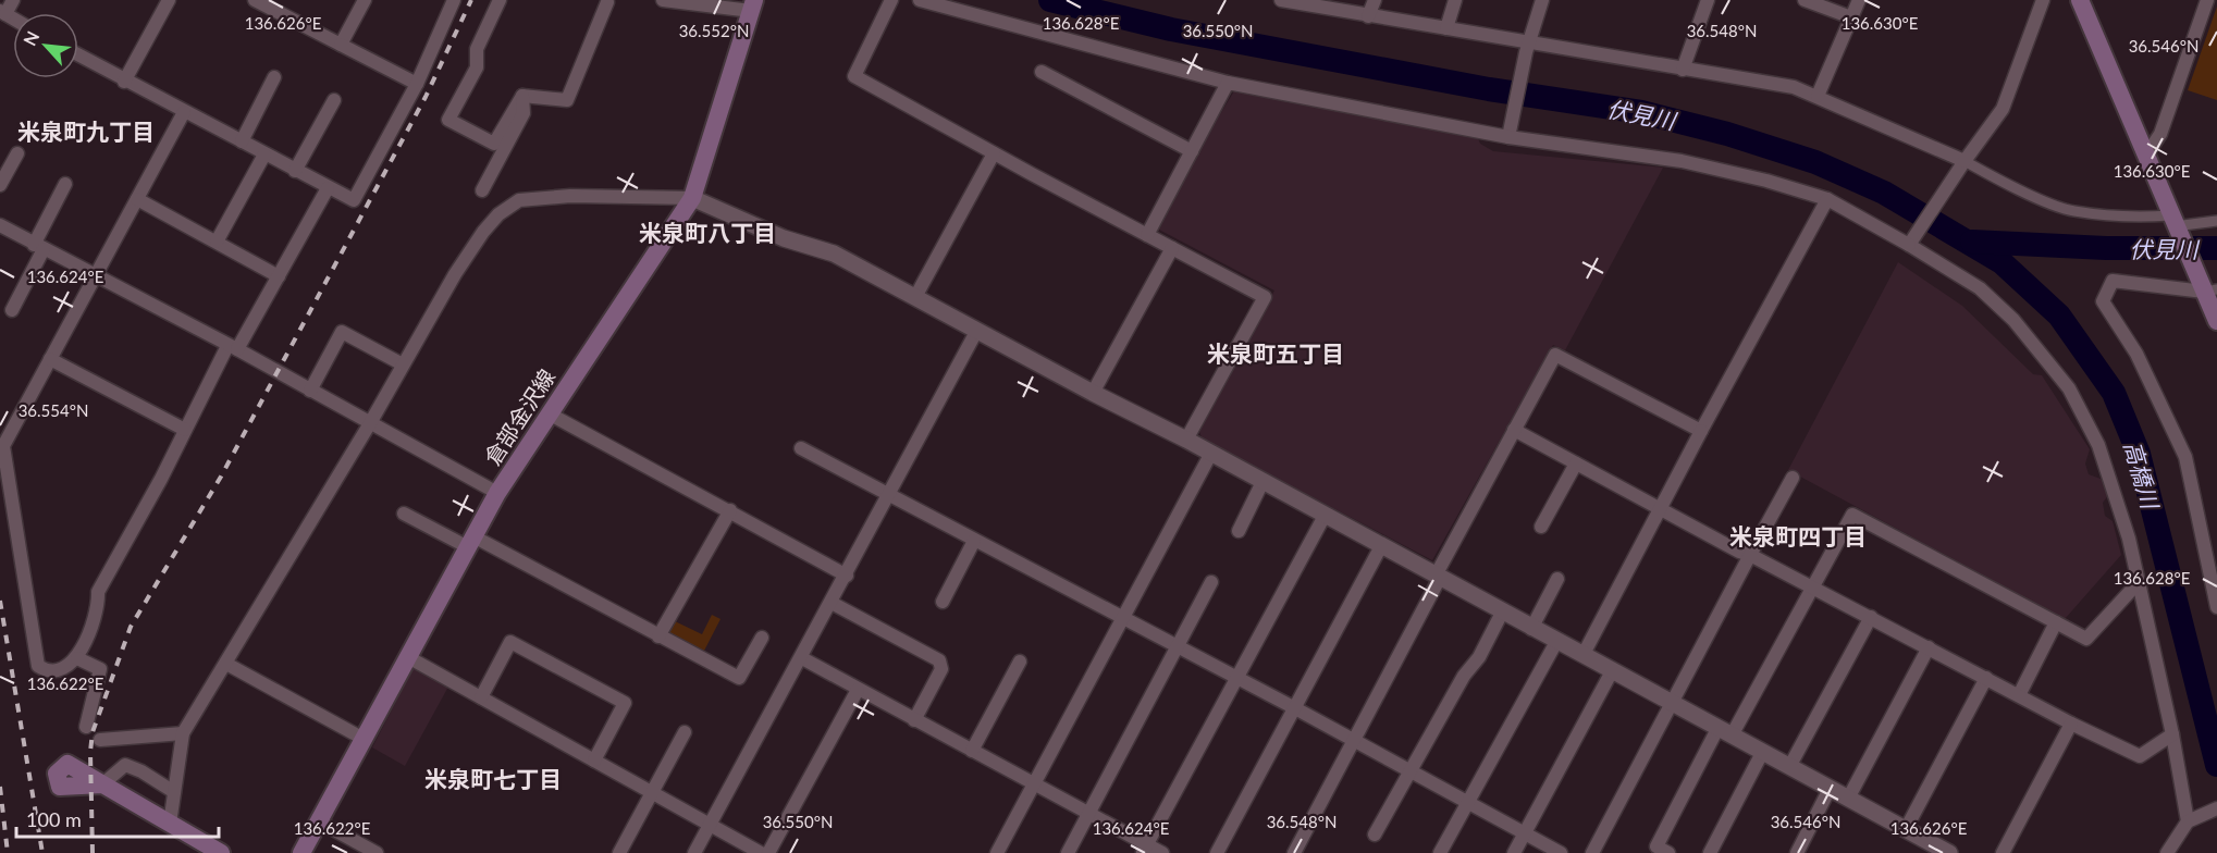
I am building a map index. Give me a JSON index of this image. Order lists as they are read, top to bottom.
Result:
{
  "streets": {
    "main road": ["倉部金沢線"]
  },
  "districts": [
    "米泉町九丁目",
    "米泉町八丁目",
    "米泉町五丁目",
    "米泉町四丁目",
    "米泉町七丁目"
  ],
  "water": ["伏見川", "高橋川"],
  "scale_bar": "100 m",
  "north": "top left",
  "coordinates": [
    "136.626°E",
    "136.630°E",
    "136.628°E",
    "36.552°N",
    "36.550°N",
    "36.548°N",
    "36.546°N",
    "136.624°E",
    "36.554°N",
    "136.622°E"
  ]
}
